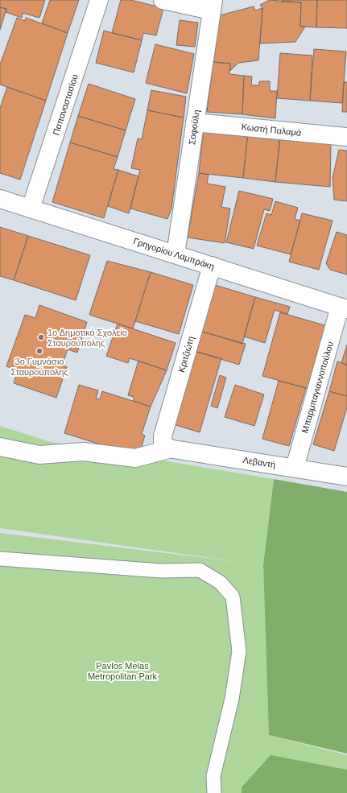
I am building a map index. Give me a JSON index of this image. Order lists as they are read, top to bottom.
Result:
{
  "streets": {
    "street": [
      "Παπαναστασίου",
      "Σοφούλη",
      "Κωστή Παλαμά",
      "Γρηγορίου Λαμπράκη",
      "Κριτζιώτη",
      "Μπαρμπαγιαννοπούλου",
      "Λεβαντή"
    ]
  },
  "crossings": [
    ["Παπαναστασίου", "Γρηγορίου Λαμπράκη"],
    ["Σοφούλη", "Κωστή Παλαμά"],
    ["Σοφούλη", "Γρηγορίου Λαμπράκη"],
    ["Γρηγορίου Λαμπράκη", "Κριτζιώτη"],
    ["Γρηγορίου Λαμπράκη", "Μπαρμπαγιαννοπούλου"],
    ["Κριτζιώτη", "Λεβαντή"],
    ["Μπαρμπαγιαννοπούλου", "Λεβαντή"]
  ],
  "parks": ["Pavlos Melas Metropolitan Park"],
  "places": ["1ο Δημοτικό Σχολείο Σταυρούπολης", "3ο Γυμνάσιο Σταυρούπολης"]
}
